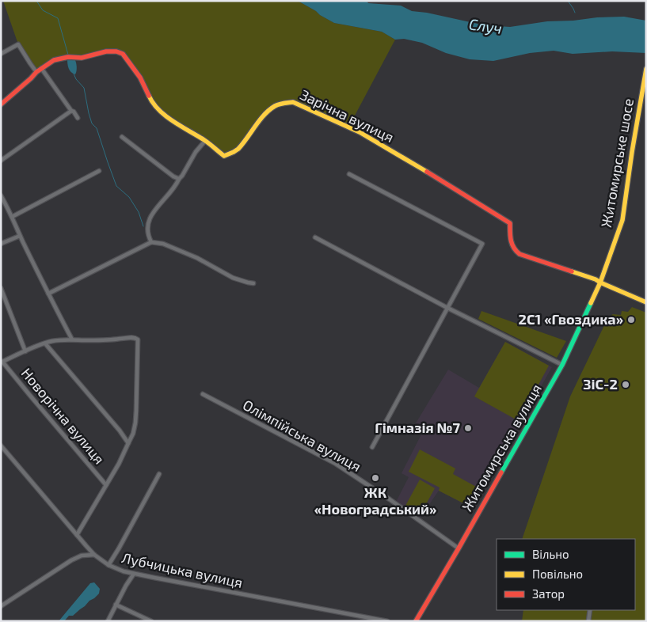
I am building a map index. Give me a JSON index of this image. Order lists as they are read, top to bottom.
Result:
{
  "streets": {
    "street": [
      "Зарічна вулиця",
      "Житомирське шосе",
      "Новорічна вулиця",
      "Олімпійська вулиця",
      "Житомирська вулиця",
      "Лубчицька вулиця"
    ]
  },
  "crossings": [
    ["Зарічна вулиця", "Житомирське шосе"],
    ["Зарічна вулиця", "Житомирська вулиця"],
    ["Житомирське шосе", "Житомирська вулиця"],
    ["Олімпійська вулиця", "Житомирська вулиця"]
  ],
  "water": ["Случ"],
  "places": [
    "2С1 «Гвоздика»",
    "ЗіС-2",
    "Гімназія №7",
    "ЖК «Новоградський»"
  ],
  "legend": ["Вільно", "Повільно", "Затор"]
}
